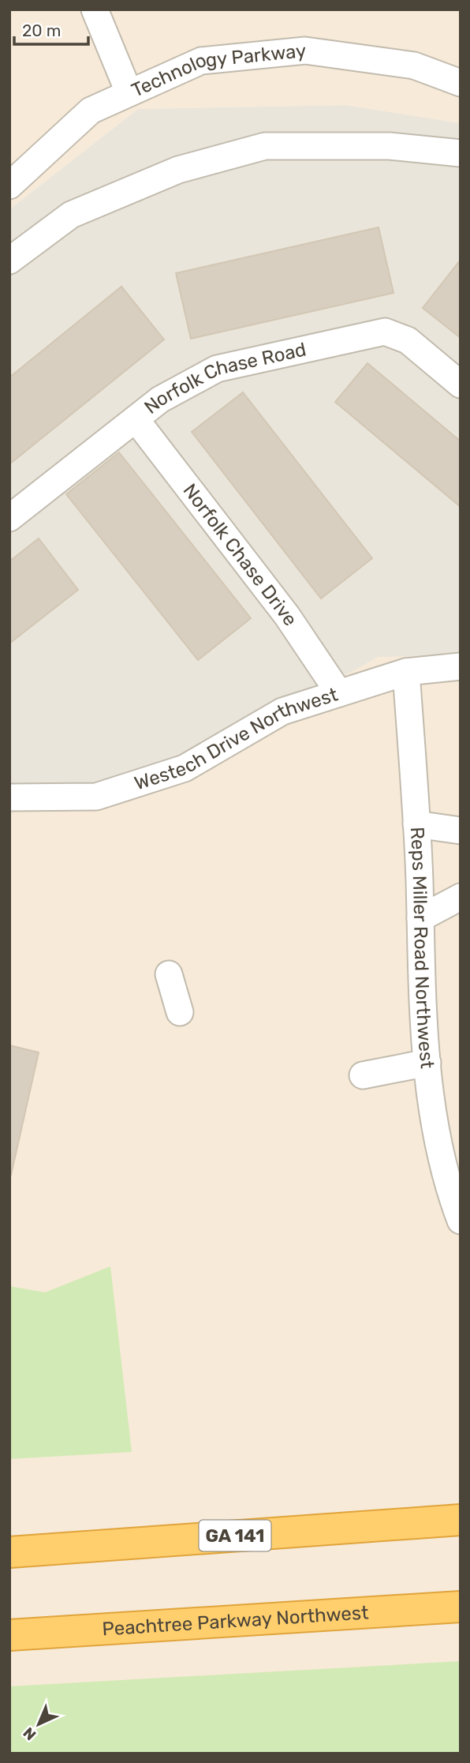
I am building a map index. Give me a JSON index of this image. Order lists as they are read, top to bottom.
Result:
{
  "streets": {
    "highway": ["GA 141", "Peachtree Parkway Northwest"],
    "street": [
      "Technology Parkway",
      "Norfolk Chase Road",
      "Norfolk Chase Drive",
      "Westech Drive Northwest",
      "Reps Miller Road Northwest"
    ]
  },
  "crossings": [
    ["Norfolk Chase Road", "Norfolk Chase Drive"],
    ["Norfolk Chase Drive", "Westech Drive Northwest"],
    ["Westech Drive Northwest", "Reps Miller Road Northwest"]
  ],
  "scale_bar": "20 m",
  "north": "bottom left"
}
